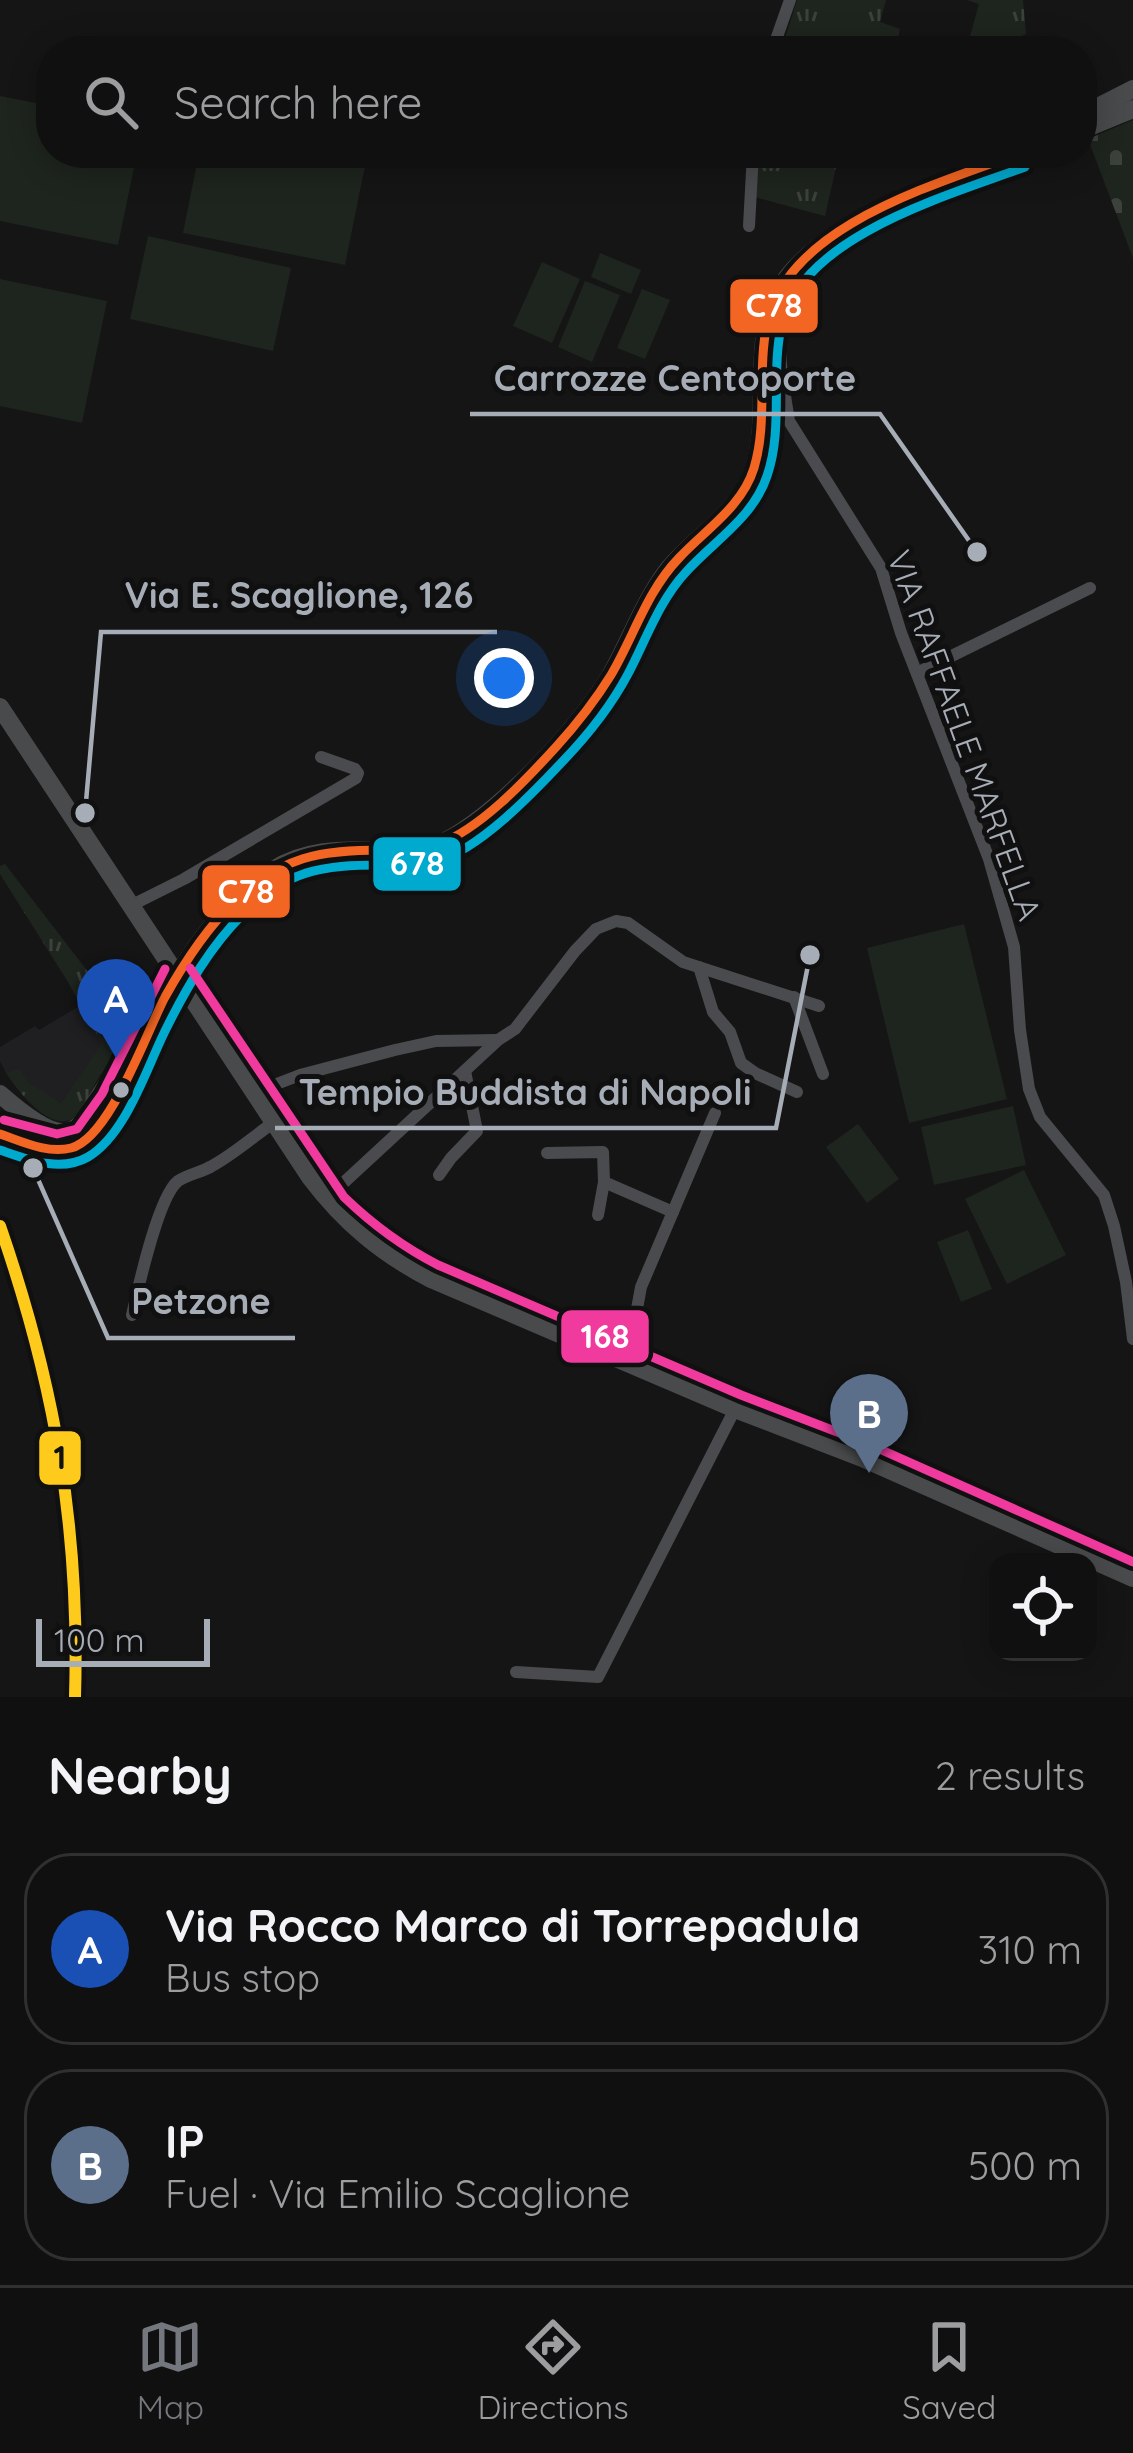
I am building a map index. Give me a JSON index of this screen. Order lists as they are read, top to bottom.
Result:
{
  "streets": {
    "street": ["VIA RAFFAELE MARFELLA"]
  },
  "places": [
    "Carrozze Centoporte",
    "Via E. Scaglione, 126",
    "Tempio Buddista di Napoli",
    "Petzone"
  ],
  "lines": [
    "transit line C78",
    "transit line 678",
    "transit line 168",
    "transit line 1"
  ],
  "scale_bar": "100 m",
  "page": {
    "search": "Search here",
    "pins": ["A", "B"],
    "scale": "100 m",
    "heading": ["Nearby", "2 results"],
    "list": [
      {
        "mark": "A",
        "name": "Via Rocco Marco di Torrepadula",
        "note": "Bus stop",
        "value": "310 m"
      },
      {
        "mark": "B",
        "name": "IP",
        "note": "Fuel · Via Emilio Scaglione",
        "value": "500 m"
      }
    ],
    "nav": ["Map", "Directions", "Saved"]
  }
}
